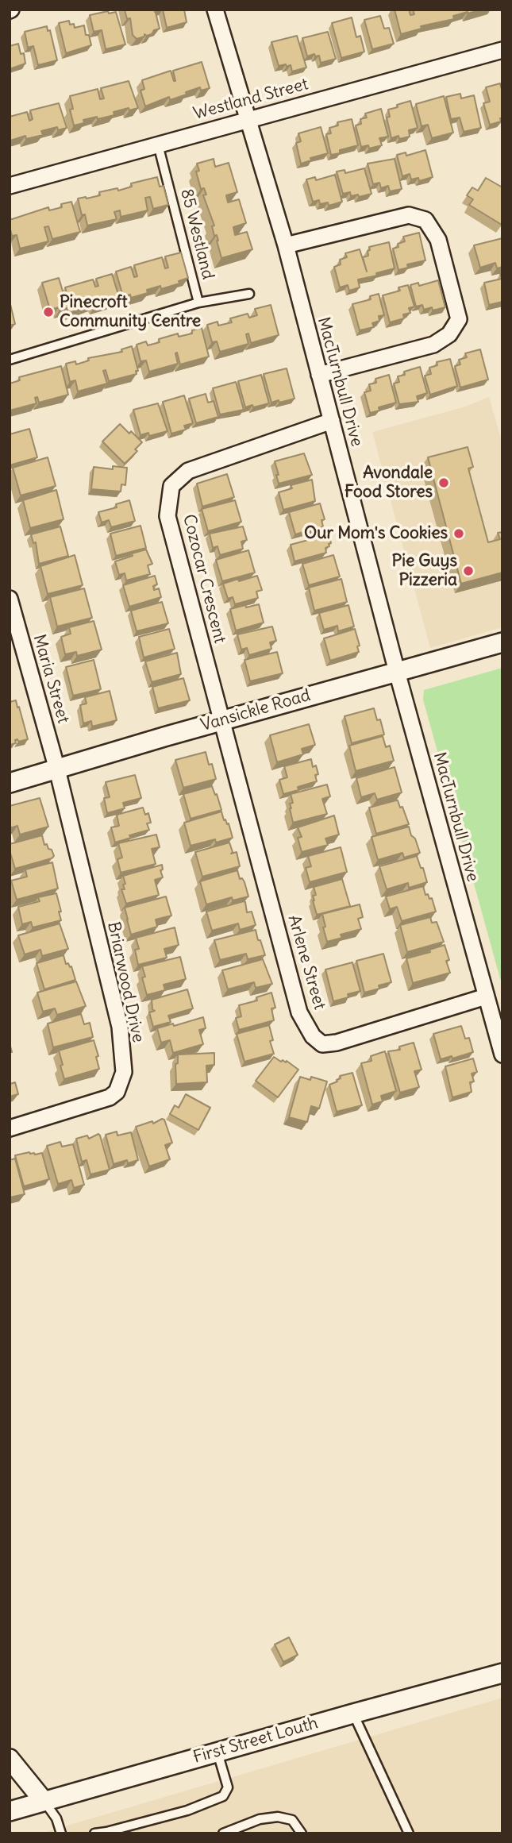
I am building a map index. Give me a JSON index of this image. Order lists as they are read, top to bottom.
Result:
{
  "streets": {
    "street": [
      "Westland Street",
      "MacTurnbull Drive",
      "Cozocar Crescent",
      "Maria Street",
      "Vansickle Road",
      "Arlene Street",
      "Briarwood Drive",
      "First Street Louth"
    ],
    "lane": ["85 Westland"]
  },
  "crossings": [
    ["Westland Street", "85 Westland"],
    ["Westland Street", "MacTurnbull Drive"],
    ["MacTurnbull Drive", "Cozocar Crescent"],
    ["MacTurnbull Drive", "Vansickle Road"],
    ["MacTurnbull Drive", "Arlene Street"],
    ["Cozocar Crescent", "Vansickle Road"],
    ["Cozocar Crescent", "Arlene Street"],
    ["Maria Street", "Vansickle Road"],
    ["Maria Street", "Briarwood Drive"],
    ["Vansickle Road", "Arlene Street"],
    ["Vansickle Road", "Briarwood Drive"]
  ],
  "places": [
    "Pinecroft Community Centre",
    "Avondale Food Stores",
    "Our Mom's Cookies",
    "Pie Guys Pizzeria"
  ]
}
